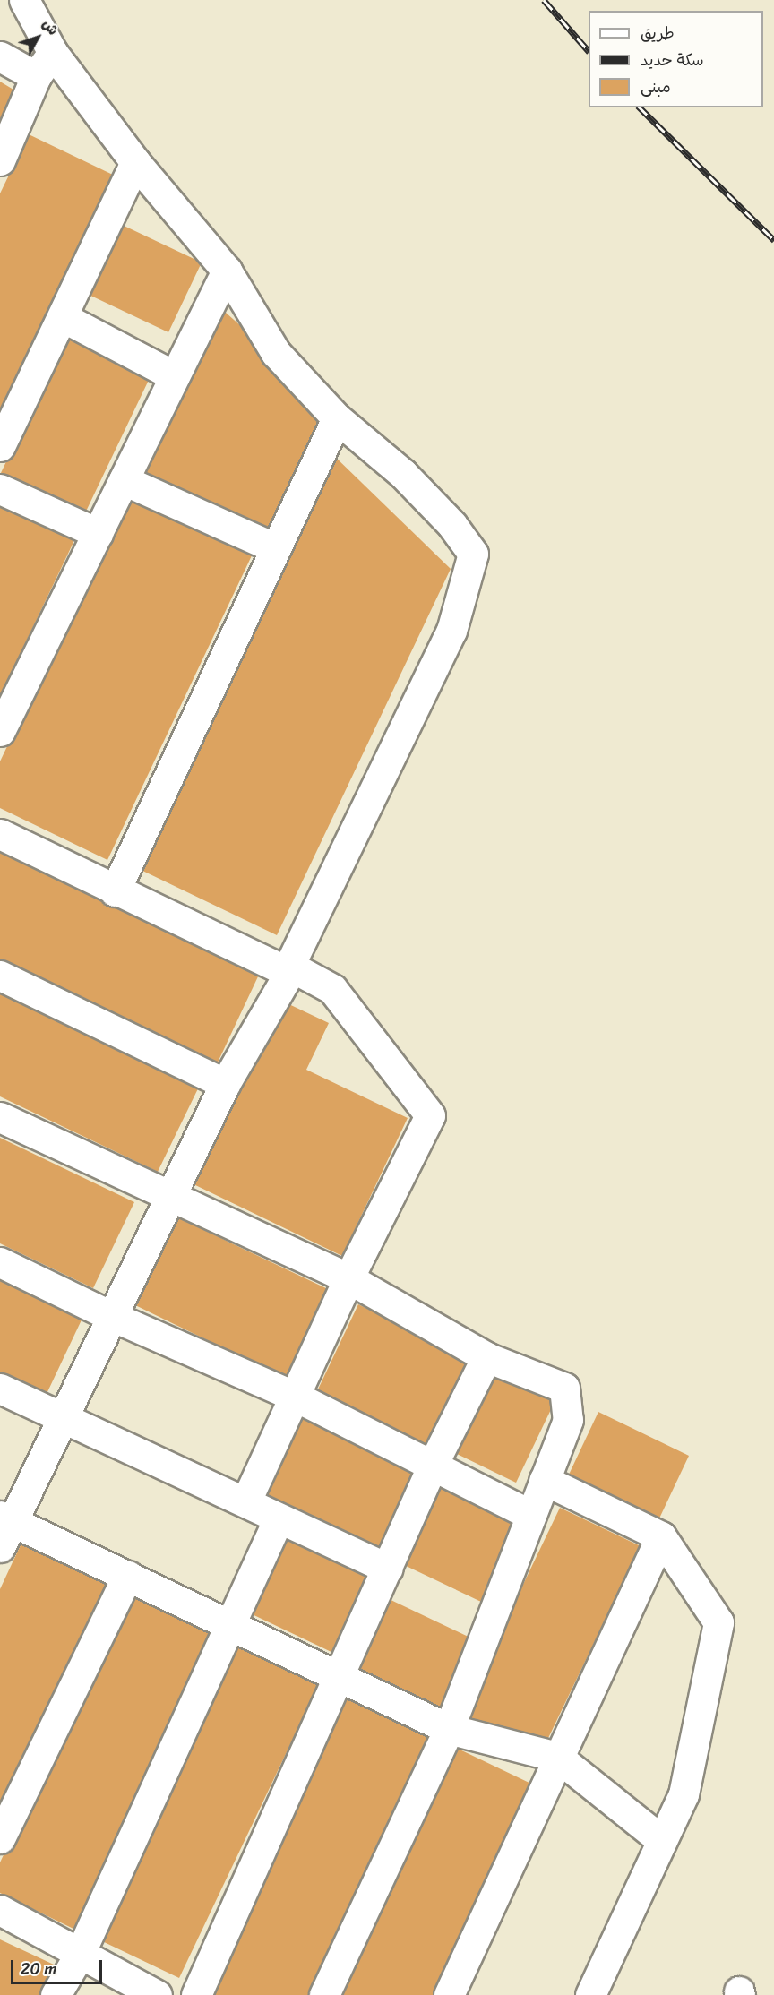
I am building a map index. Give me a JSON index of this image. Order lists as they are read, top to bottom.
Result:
{
  "legend": ["طريق", "سكة حديد", "مبنى"],
  "scale_bar": "20 m",
  "north": "top right"
}
